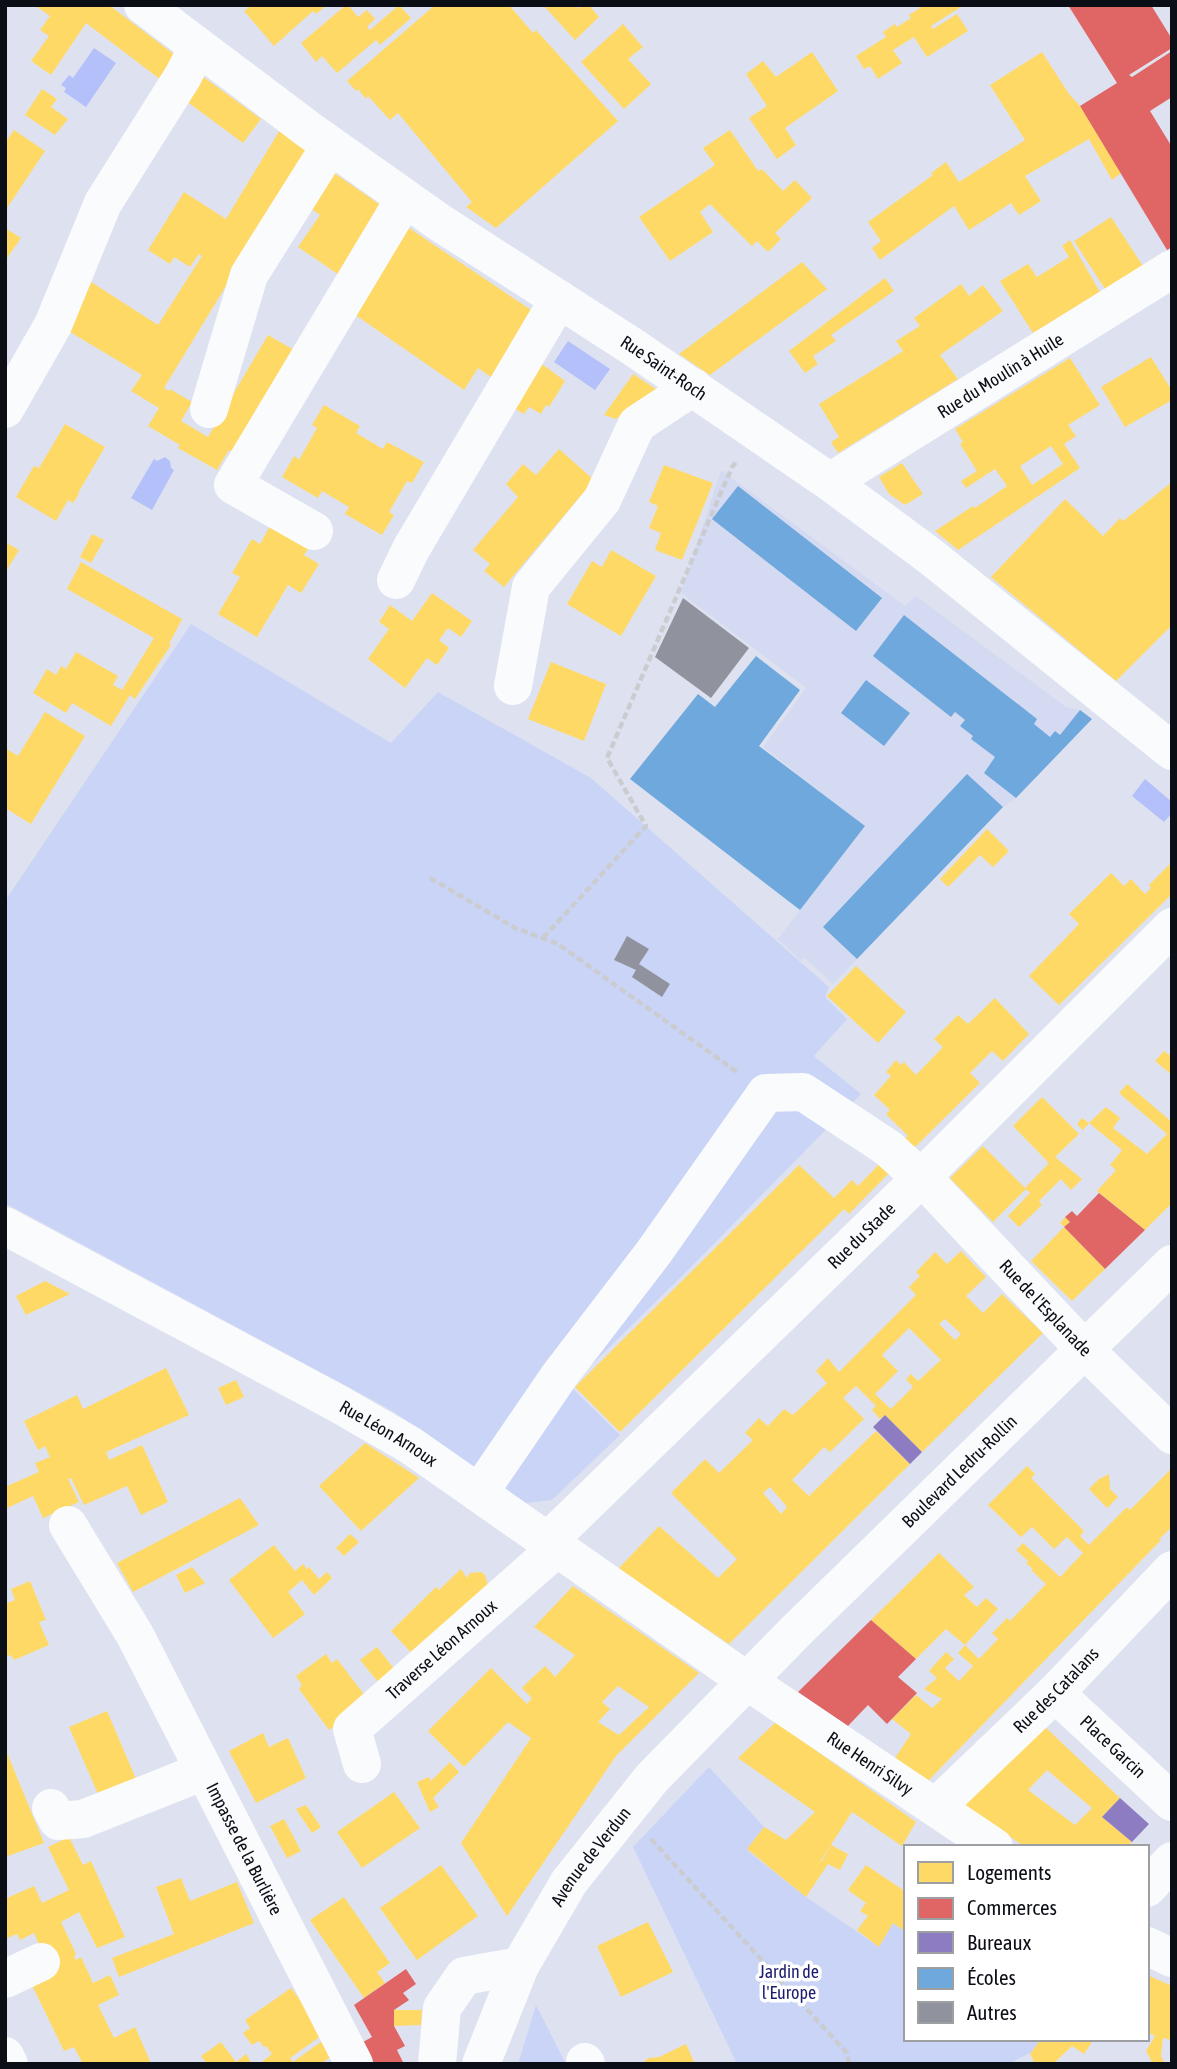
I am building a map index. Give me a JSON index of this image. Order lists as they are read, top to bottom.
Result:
{
  "streets": {
    "street": [
      "Rue Saint-Roch",
      "Rue du Moulin à Huile",
      "Rue du Stade",
      "Rue de l'Esplanade",
      "Rue Léon Arnoux",
      "Boulevard Ledru-Rollin",
      "Traverse Léon Arnoux",
      "Rue des Catalans",
      "Place Garcin",
      "Rue Henri Silvy",
      "Impasse de la Burlière",
      "Avenue de Verdun"
    ]
  },
  "crossings": [
    ["Rue Saint-Roch", "Rue du Moulin à Huile"],
    ["Rue du Stade", "Rue de l'Esplanade"],
    ["Rue du Stade", "Rue Léon Arnoux"],
    ["Rue du Stade", "Traverse Léon Arnoux"],
    ["Rue de l'Esplanade", "Boulevard Ledru-Rollin"],
    ["Rue Léon Arnoux", "Boulevard Ledru-Rollin"],
    ["Rue Léon Arnoux", "Traverse Léon Arnoux"],
    ["Rue Léon Arnoux", "Rue Henri Silvy"],
    ["Rue Léon Arnoux", "Avenue de Verdun"],
    ["Boulevard Ledru-Rollin", "Rue Henri Silvy"],
    ["Boulevard Ledru-Rollin", "Avenue de Verdun"],
    ["Rue des Catalans", "Place Garcin"],
    ["Rue des Catalans", "Rue Henri Silvy"],
    ["Rue Henri Silvy", "Avenue de Verdun"]
  ],
  "parks": ["Jardin de l'Europe"],
  "legend": [
    "Logements",
    "Commerces",
    "Bureaux",
    "Écoles",
    "Autres"
  ]
}
